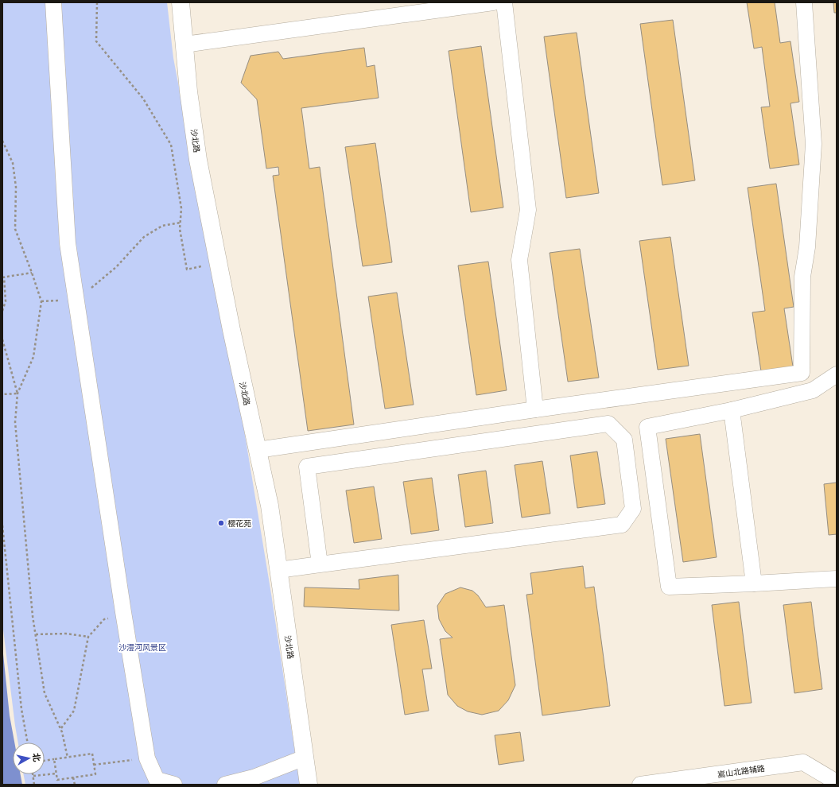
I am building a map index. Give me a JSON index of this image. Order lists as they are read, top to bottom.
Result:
{
  "streets": {
    "street": ["沙北路", "嵩山北路辅路"]
  },
  "parks": ["沙澧河风景区"],
  "places": ["樱花苑"],
  "north": "right"
}
